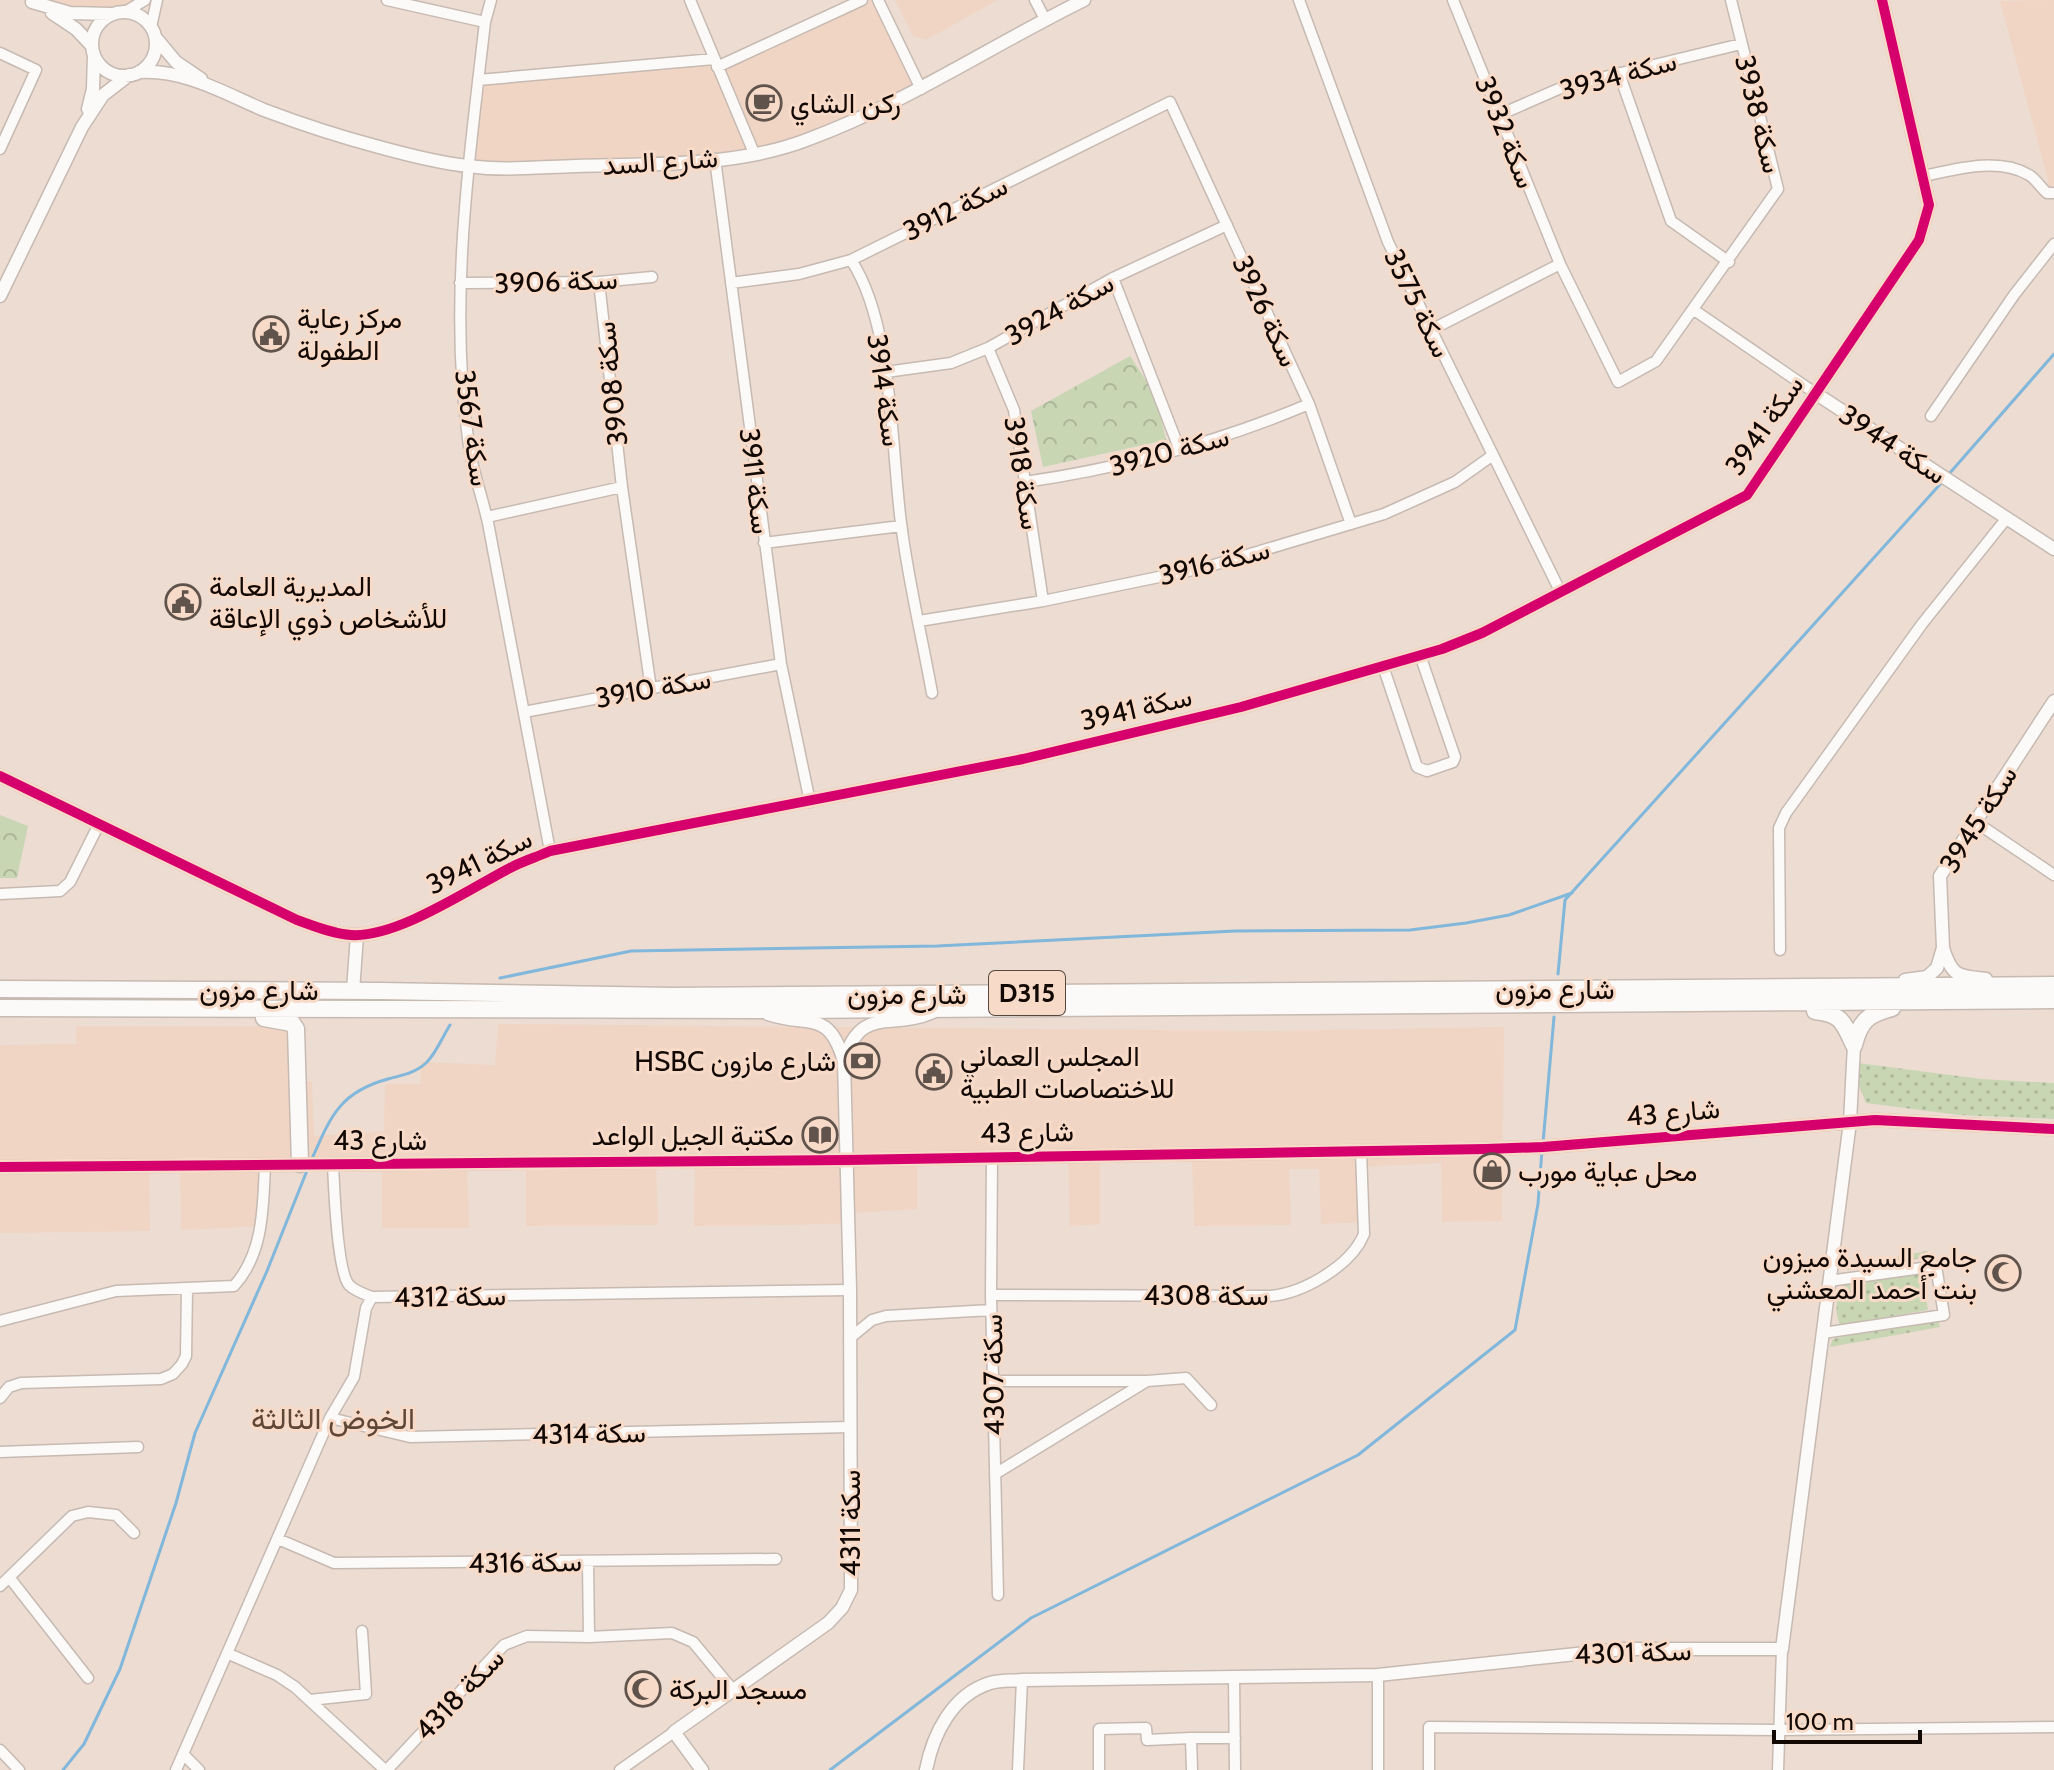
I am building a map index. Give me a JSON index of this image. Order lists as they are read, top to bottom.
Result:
{
  "streets": {
    "main road": ["شارع مزون", "D315"],
    "street": [
      "سكة 3934",
      "سكة 3938",
      "سكة 3932",
      "شارع السد",
      "سكة 3912",
      "سكة 3906",
      "سكة 3575",
      "سكة 3924",
      "سكة 3926",
      "سكة 3908",
      "سكة 3914",
      "سكة 3941",
      "سكة 3567",
      "سكة 3944",
      "سكة 3920",
      "سكة 3918",
      "سكة 3911",
      "سكة 3916",
      "سكة 3910",
      "سكة 3945",
      "شارع 43",
      "سكة 4308",
      "سكة 4312",
      "سكة 4307",
      "سكة 4314",
      "سكة 4311",
      "سكة 4316",
      "سكة 4301",
      "سكة 4318"
    ]
  },
  "crossings": [
    ["سكة 3934", "سكة 3938"],
    ["سكة 3934", "سكة 3932"],
    ["سكة 3938", "سكة 3932"],
    ["سكة 3932", "سكة 3944"],
    ["شارع السد", "سكة 3567"],
    ["شارع السد", "سكة 3911"],
    ["سكة 3912", "سكة 3926"],
    ["سكة 3912", "سكة 3914"],
    ["سكة 3912", "سكة 3911"],
    ["سكة 3906", "سكة 3908"],
    ["سكة 3906", "سكة 3567"],
    ["سكة 3575", "سكة 3941"],
    ["سكة 3575", "سكة 3916"],
    ["سكة 3924", "سكة 3926"],
    ["سكة 3924", "سكة 3914"],
    ["سكة 3924", "سكة 3918"],
    ["سكة 3926", "سكة 3920"],
    ["سكة 3926", "سكة 3916"],
    ["سكة 3908", "سكة 3567"],
    ["سكة 3908", "سكة 3910"],
    ["سكة 3914", "سكة 3916"],
    ["سكة 3941", "سكة 3567"],
    ["سكة 3941", "سكة 3944"],
    ["سكة 3941", "سكة 3911"],
    ["سكة 3567", "سكة 3910"],
    ["سكة 3920", "سكة 3918"],
    ["سكة 3918", "سكة 3916"],
    ["سكة 3911", "سكة 3910"],
    ["شارع 43", "سكة 4308"],
    ["شارع 43", "سكة 4307"],
    ["شارع 43", "سكة 4311"],
    ["سكة 4308", "سكة 4307"],
    ["سكة 4312", "سكة 4314"],
    ["سكة 4312", "سكة 4311"],
    ["سكة 4312", "سكة 4316"],
    ["سكة 4314", "سكة 4311"],
    ["سكة 4311", "سكة 4318"]
  ],
  "districts": ["الخوض الثالثة"],
  "places": {
    "cafe": ["ركن الشاي"],
    "public building": ["مركز رعاية الطفولة", "المديرية العامة للأشخاص ذوي الإعاقة", "المجلس العماني للاختصاصات الطبية"],
    "bank": ["HSBC شارع مازون"],
    "library": ["مكتبة الجيل الواعد"],
    "shop": ["محل عباية مورب"],
    "mosque": ["جامع السيدة ميزون بنت أحمد المعشني", "مسجد البركة"]
  },
  "scale_bar": "100 m"
}
